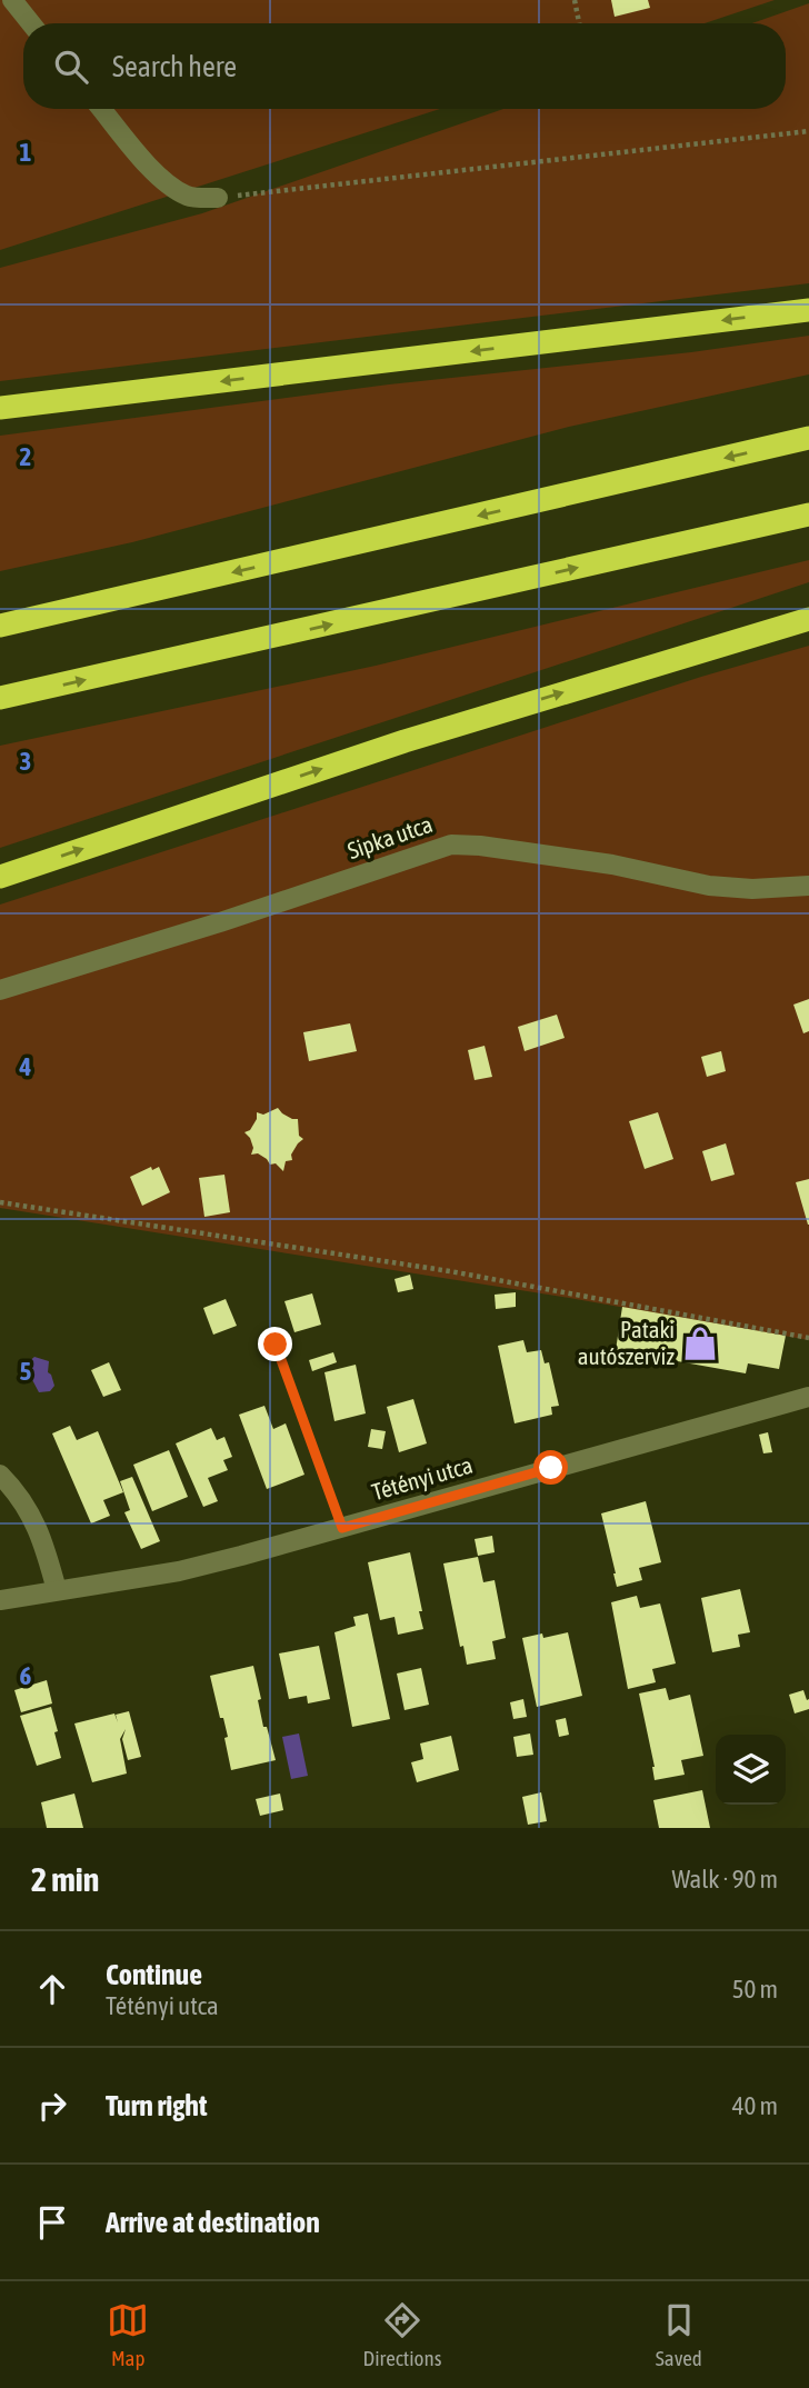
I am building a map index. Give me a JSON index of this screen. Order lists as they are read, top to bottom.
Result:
{
  "streets": {
    "street": ["Sipka utca", "Tétényi utca"]
  },
  "places": {
    "shop": ["Pataki autószerviz"]
  },
  "page": {
    "search": "Search here",
    "heading": ["2 min", "Walk · 90 m"],
    "list": [
      ["Continue", "Tétényi utca", "50 m"],
      ["Turn right", "40 m"],
      "Arrive at destination"
    ],
    "nav": ["Map", "Directions", "Saved"]
  },
  "grid": {
    "rows": [
      "1",
      "2",
      "3",
      "4",
      "5",
      "6"
    ]
  }
}
